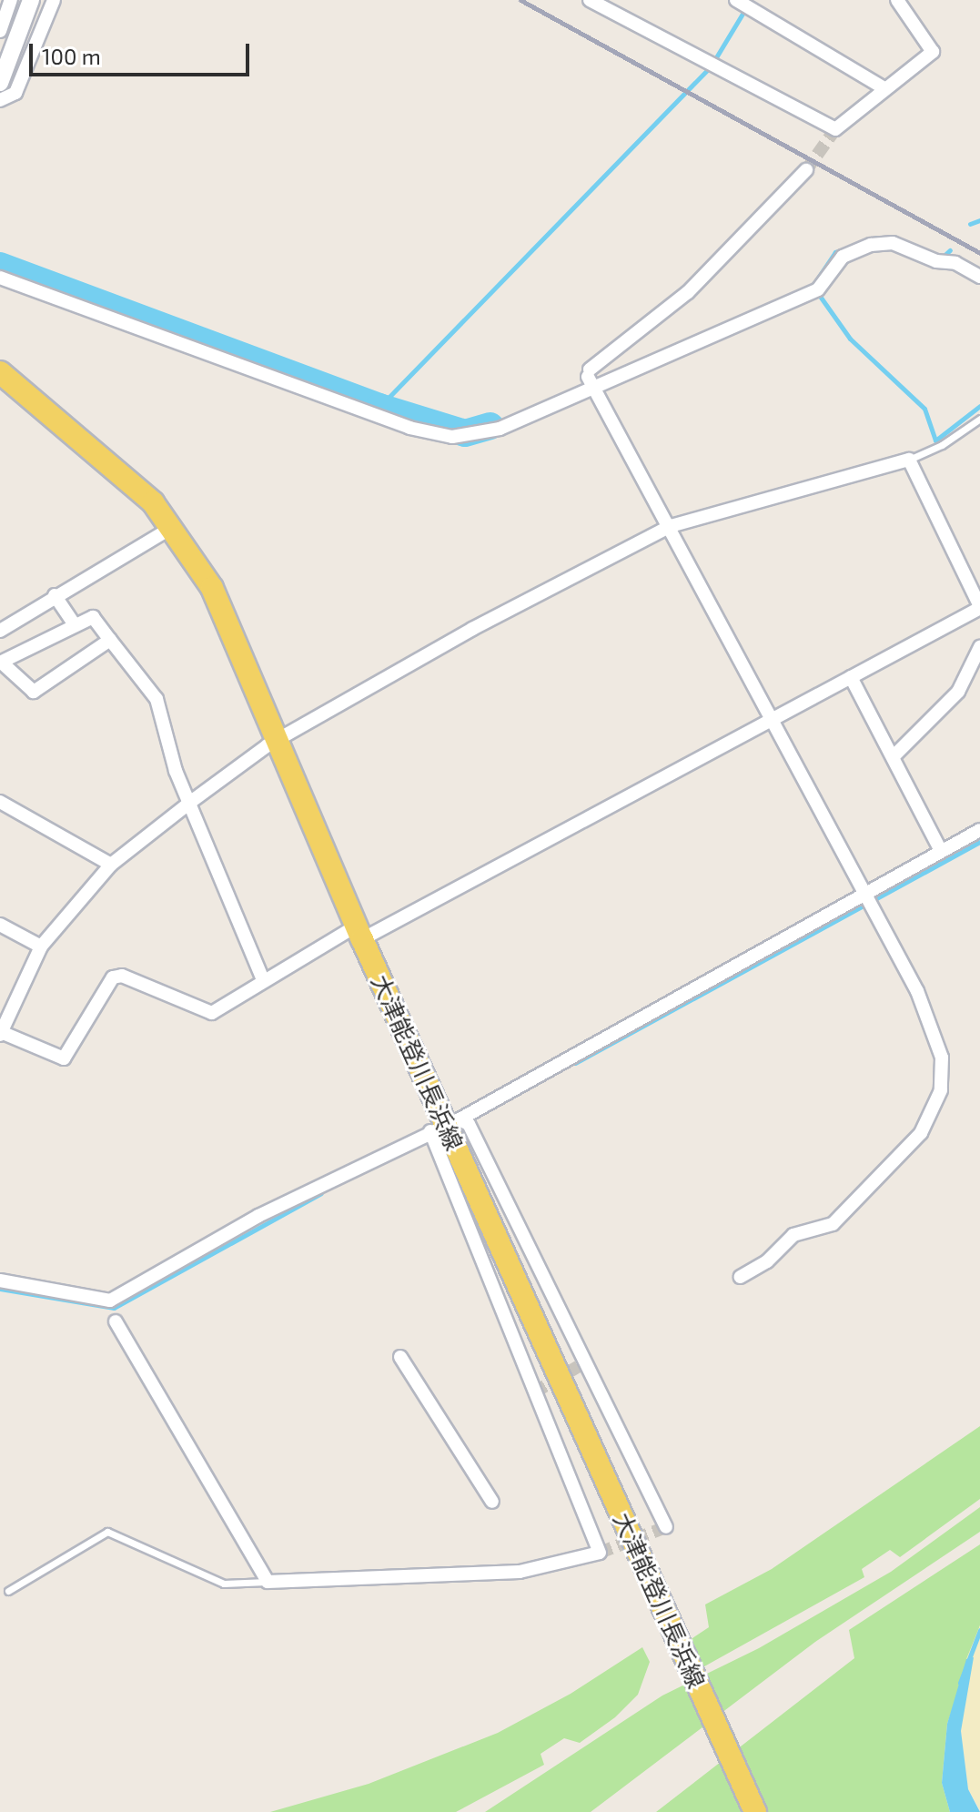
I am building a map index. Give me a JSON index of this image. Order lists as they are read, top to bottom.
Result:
{
  "streets": {
    "main road": ["大津能登川長浜線"]
  },
  "scale_bar": "100 m"
}
